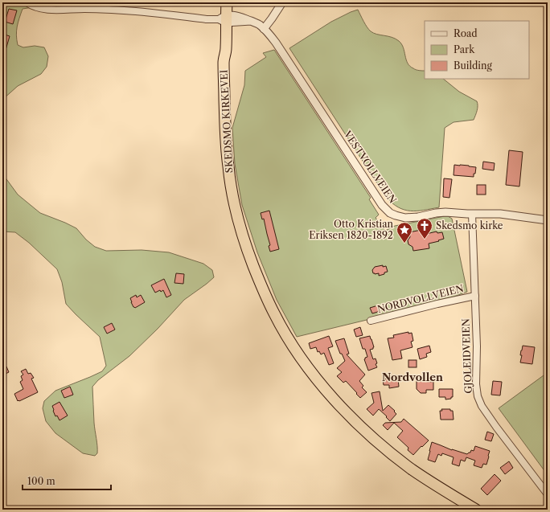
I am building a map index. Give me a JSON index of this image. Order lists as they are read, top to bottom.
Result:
{
  "streets": {
    "highway": ["SKEDSMO KIRKEVEI"],
    "street": ["VESTVOLLVEIEN", "NORDVOLLVEIEN", "GJOLEIDVEIEN"]
  },
  "crossings": [
    ["SKEDSMO KIRKEVEI", "VESTVOLLVEIEN"],
    ["VESTVOLLVEIEN", "GJOLEIDVEIEN"],
    ["NORDVOLLVEIEN", "GJOLEIDVEIEN"]
  ],
  "districts": ["Nordvollen"],
  "places": {
    "church": ["Skedsmo kirke"],
    "place": ["Otto Kristian Eriksen 1820-1892"]
  },
  "legend": ["Road", "Park", "Building"],
  "scale_bar": "100 m"
}
